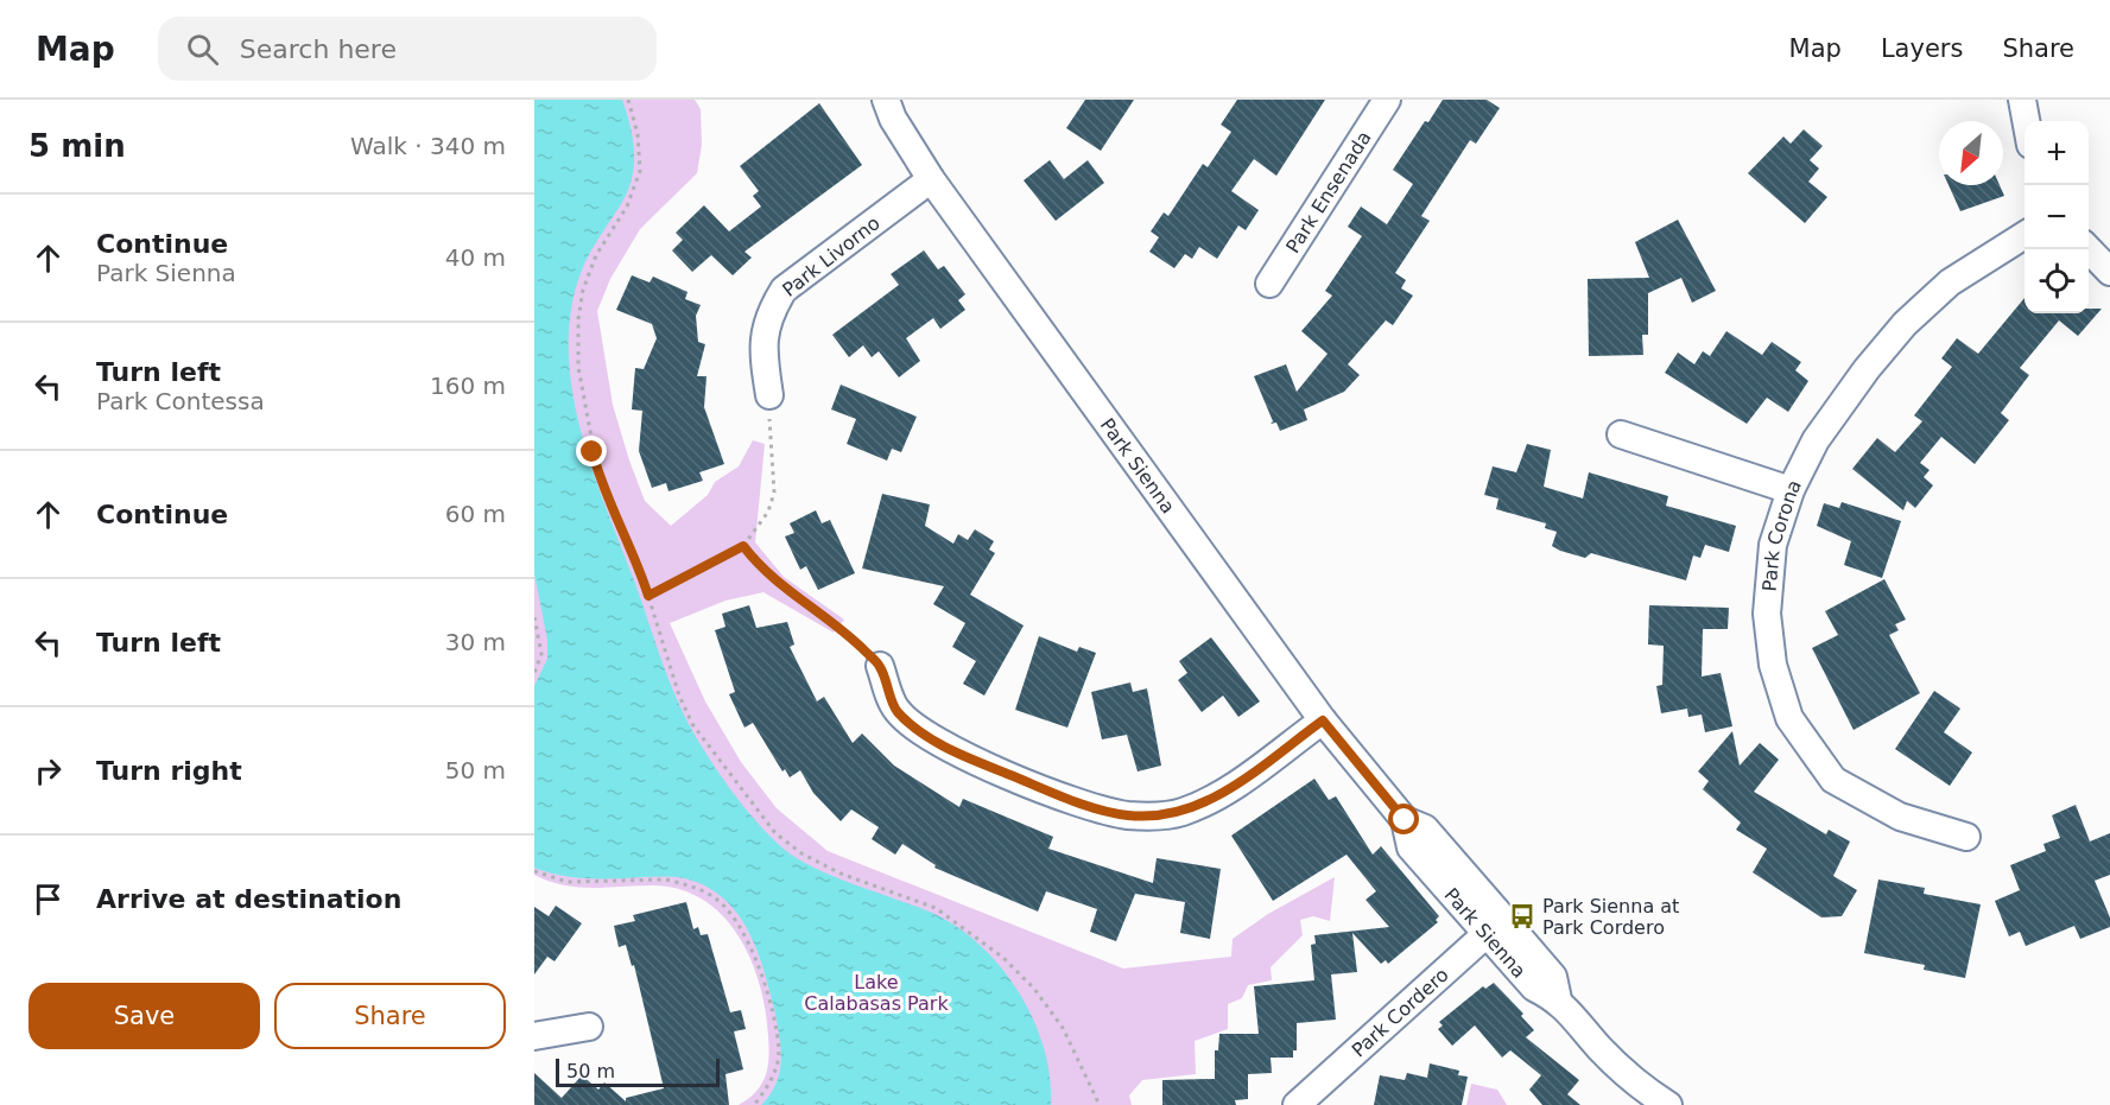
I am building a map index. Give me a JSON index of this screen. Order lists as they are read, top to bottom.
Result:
{
  "streets": {
    "street": [
      "Park Ensenada",
      "Park Livorno",
      "Park Sienna",
      "Park Corona",
      "Park Cordero"
    ]
  },
  "crossings": [
    ["Park Livorno", "Park Sienna"],
    ["Park Sienna", "Park Cordero"]
  ],
  "parks": ["Lake Calabasas Park"],
  "places": {
    "bus stop": ["Park Sienna at Park Cordero"]
  },
  "scale_bar": "50 m",
  "north": "bottom left",
  "page": {
    "header": "Map",
    "search": "Search here",
    "nav": ["Map", "Layers", "Share"],
    "heading": ["5 min", "Walk · 340 m"],
    "map_buttons": ["+", "−"],
    "list": [
      ["Continue", "Park Sienna", "40 m"],
      ["Turn left", "Park Contessa", "160 m"],
      ["Continue", "60 m"],
      ["Turn left", "30 m"],
      ["Turn right", "50 m"],
      "Arrive at destination"
    ],
    "buttons": ["Save", "Share"],
    "scale": "50 m"
  }
}
